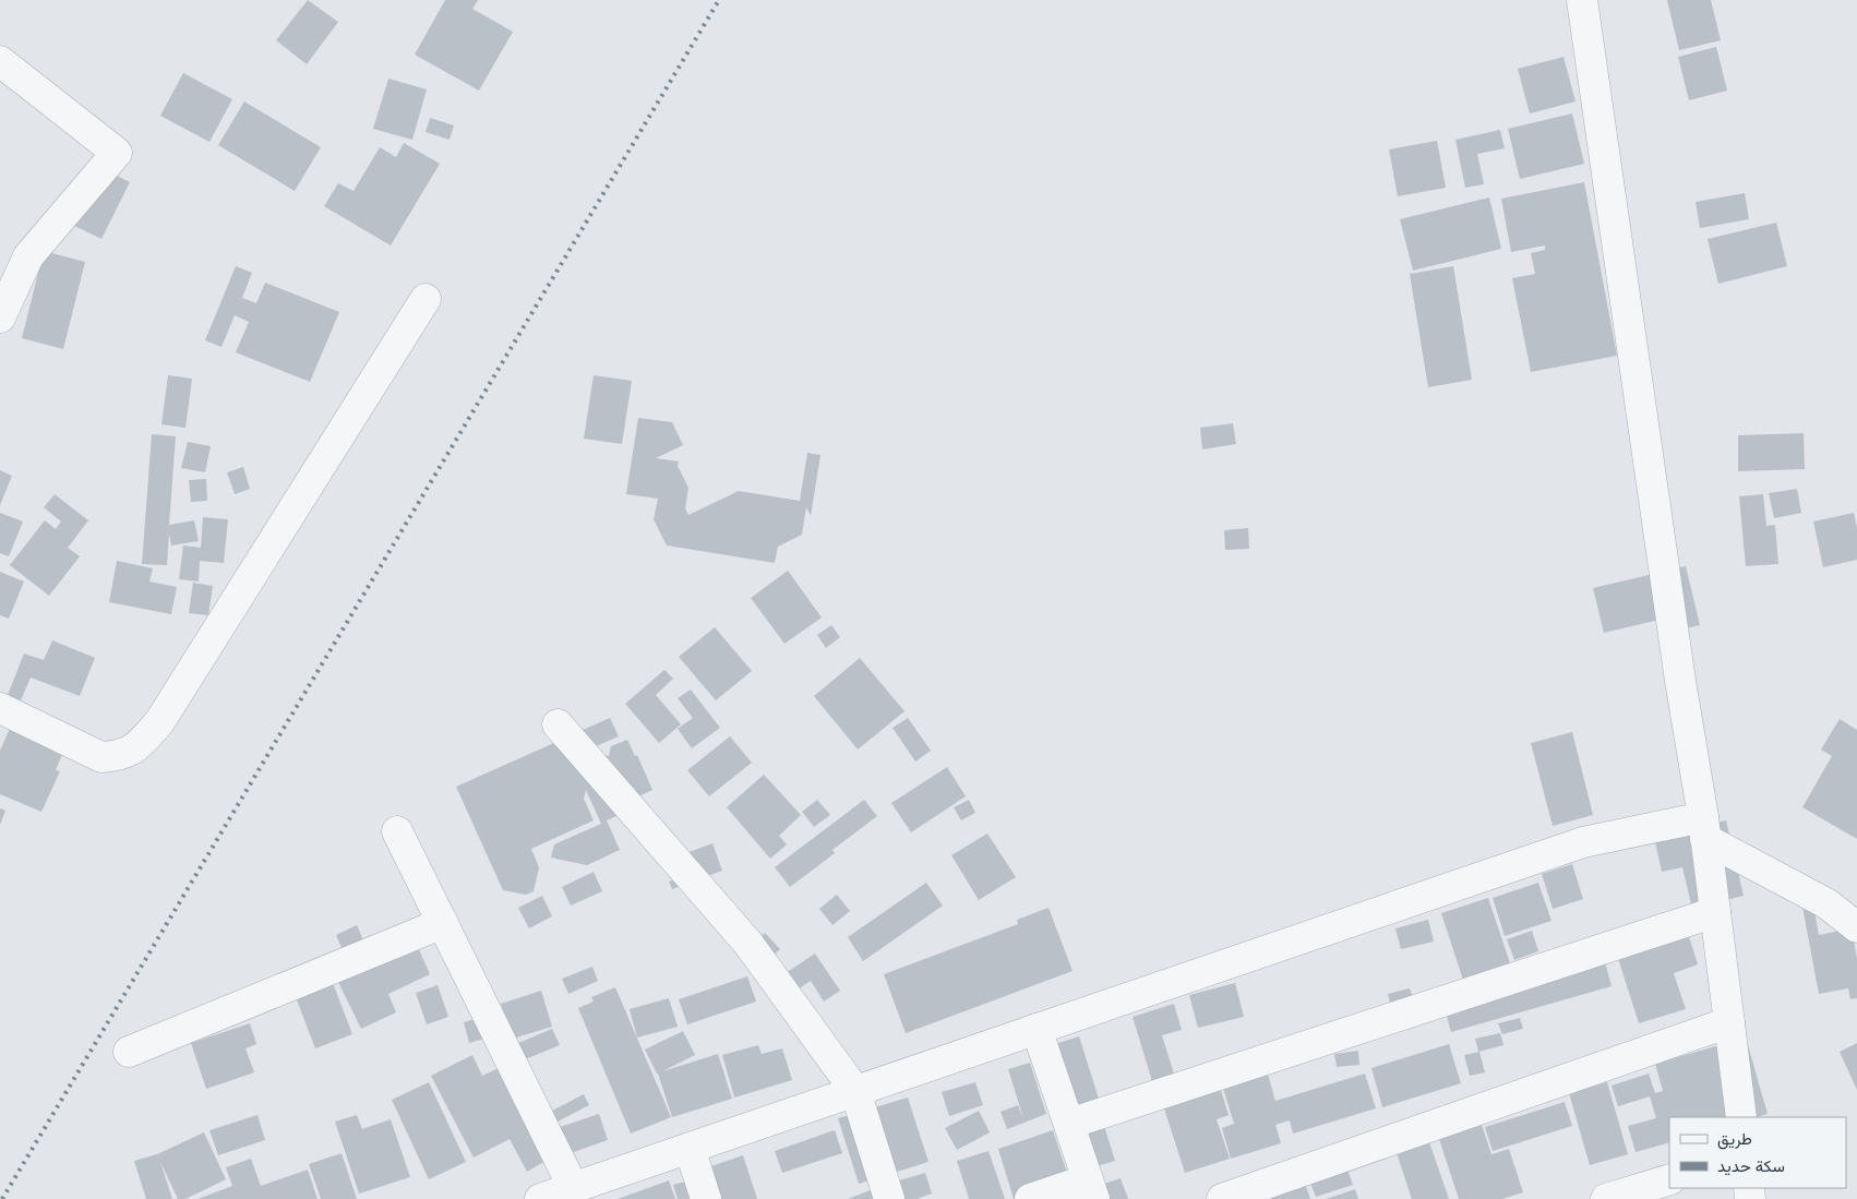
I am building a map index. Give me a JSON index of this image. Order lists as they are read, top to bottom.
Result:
{
  "legend": ["طريق", "سكة حديد"]
}
